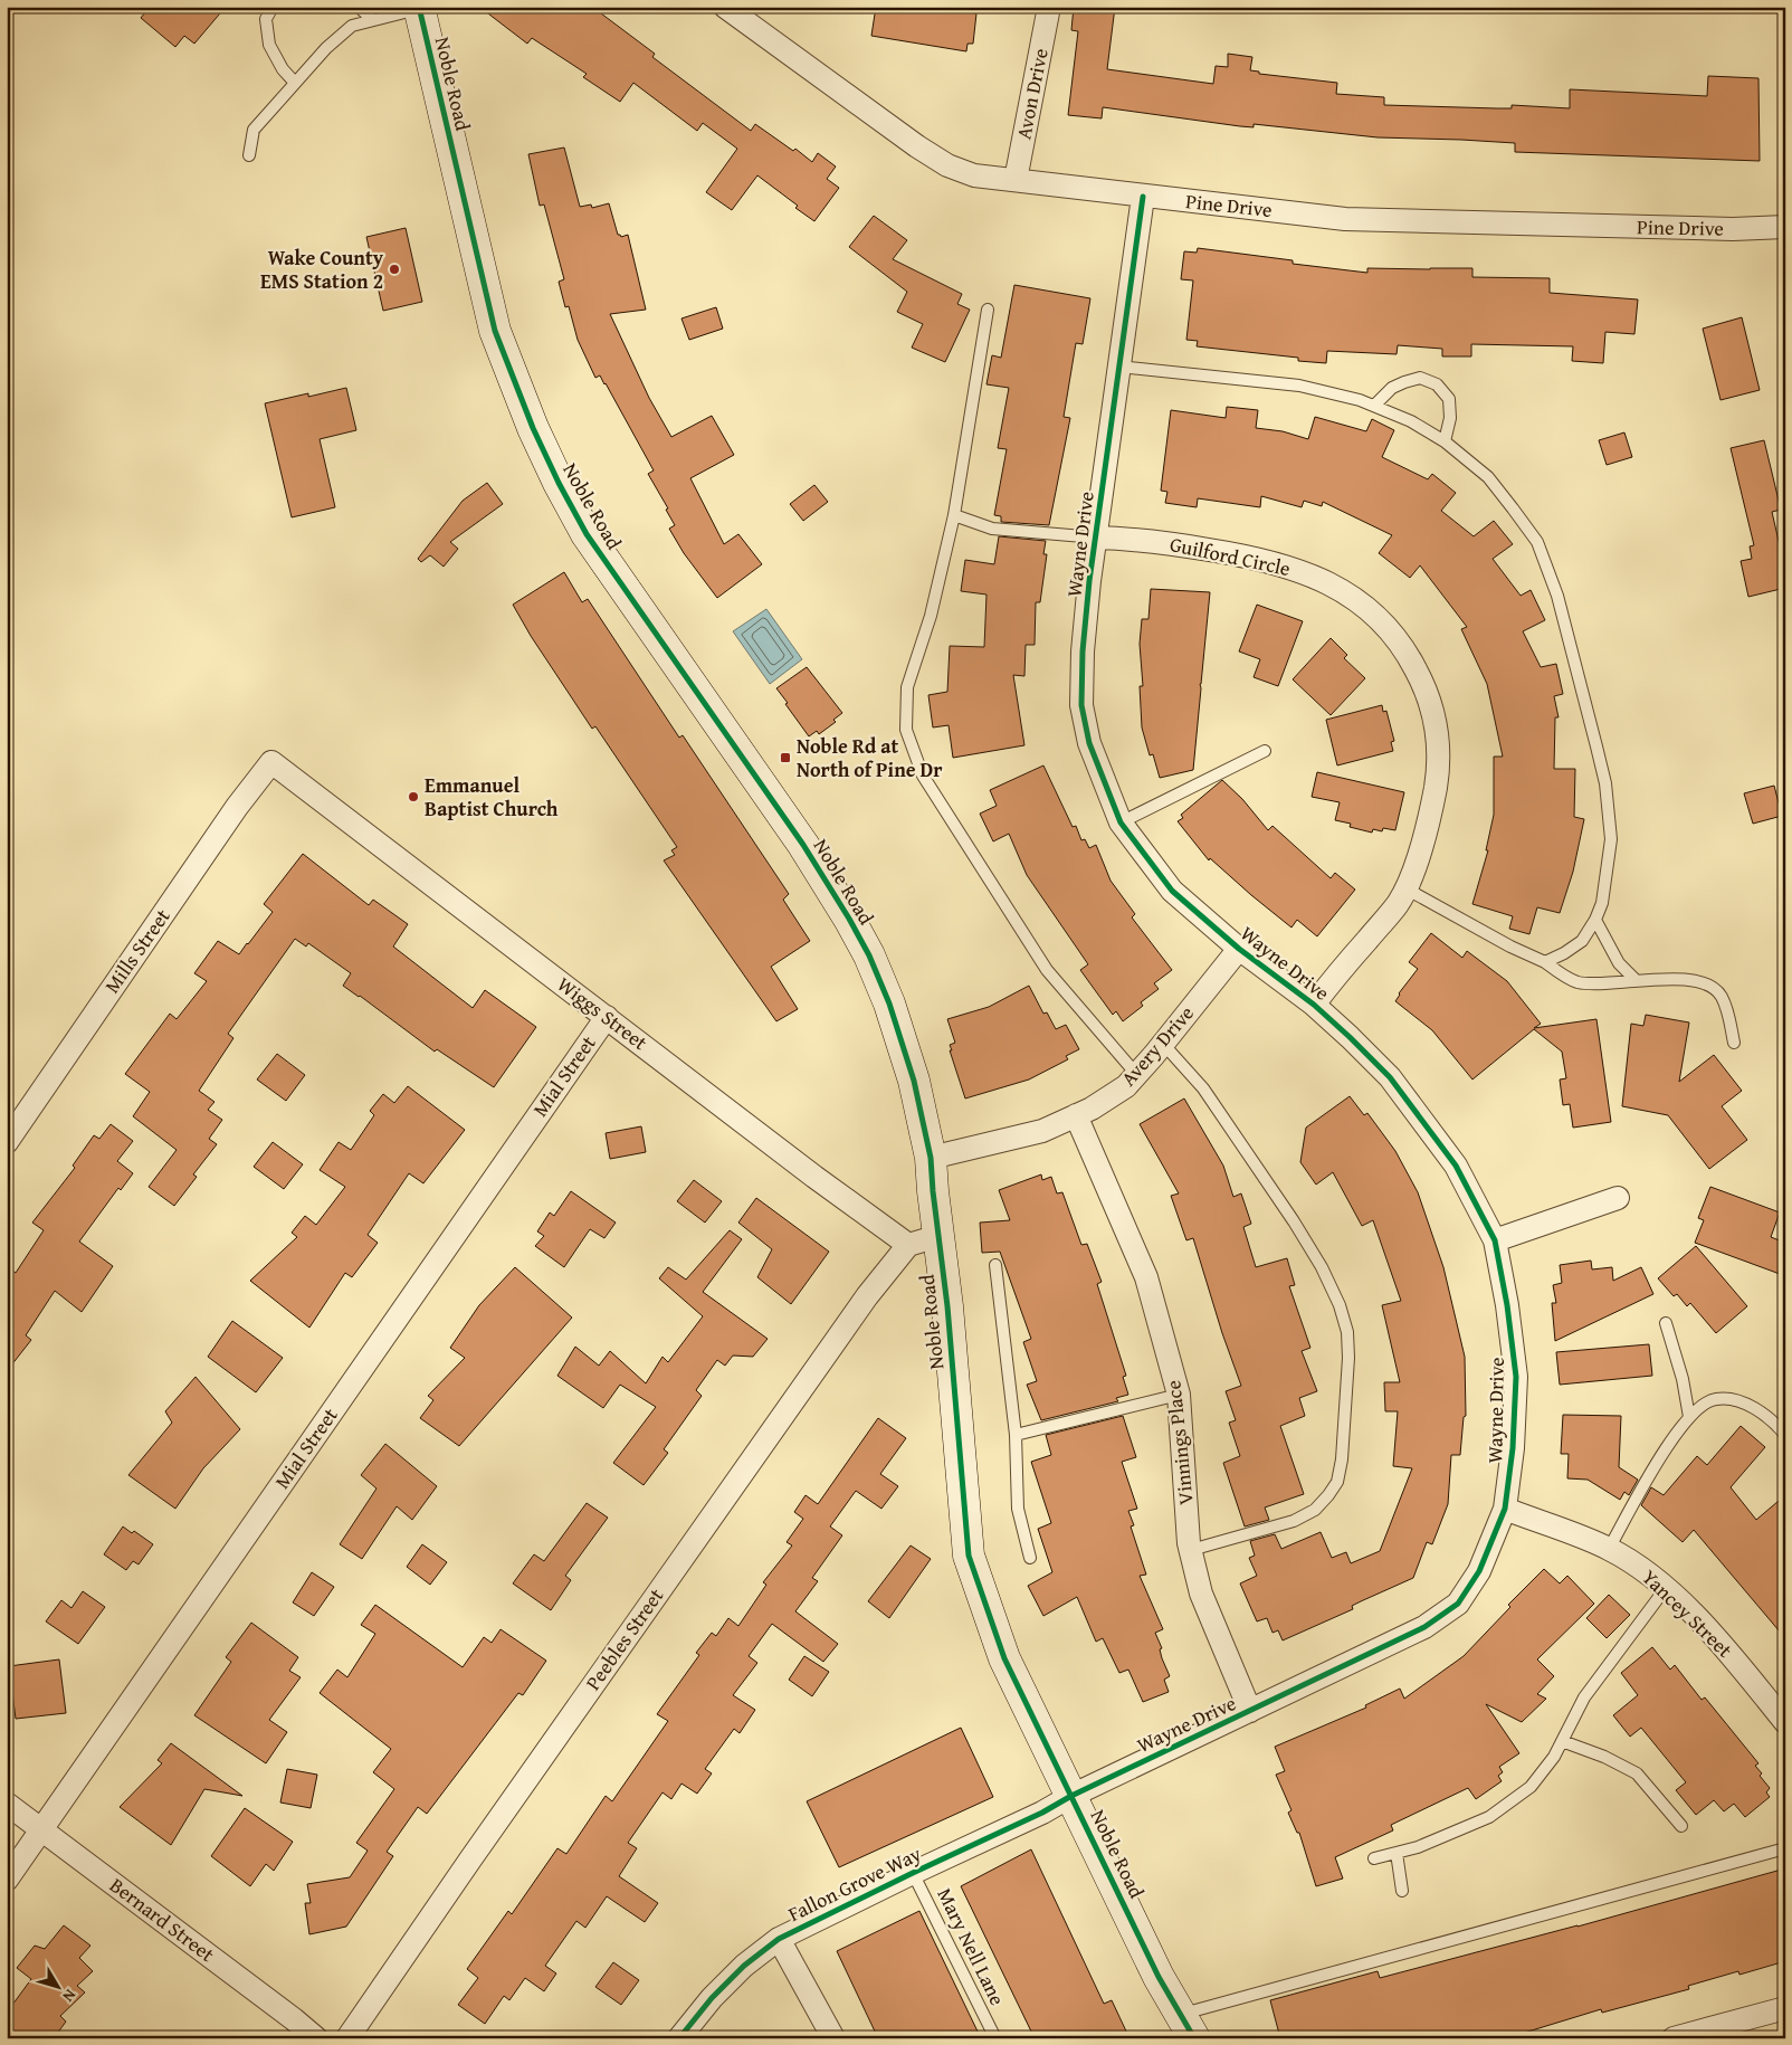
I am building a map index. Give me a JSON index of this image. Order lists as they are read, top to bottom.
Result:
{
  "streets": {
    "street": [
      "Noble Road",
      "Avon Drive",
      "Pine Drive",
      "Wayne Drive",
      "Guilford Circle",
      "Mills Street",
      "Wiggs Street",
      "Avery Drive",
      "Mial Street",
      "Vinnings Place",
      "Yancey Street",
      "Peebles Street",
      "Fallon Grove Way",
      "Bernard Street"
    ],
    "lane": ["Mary Nell Lane"]
  },
  "crossings": [
    ["Noble Road", "Wayne Drive"],
    ["Noble Road", "Avery Drive"],
    ["Noble Road", "Fallon Grove Way"],
    ["Avon Drive", "Pine Drive"],
    ["Pine Drive", "Wayne Drive"],
    ["Wayne Drive", "Guilford Circle"],
    ["Wayne Drive", "Avery Drive"],
    ["Wayne Drive", "Vinnings Place"],
    ["Wayne Drive", "Yancey Street"],
    ["Wayne Drive", "Fallon Grove Way"],
    ["Mills Street", "Wiggs Street"],
    ["Wiggs Street", "Mial Street"],
    ["Wiggs Street", "Peebles Street"],
    ["Avery Drive", "Vinnings Place"],
    ["Mial Street", "Bernard Street"],
    ["Fallon Grove Way", "Mary Nell Lane"]
  ],
  "places": {
    "other": ["Wake County EMS Station 2", "Emmanuel Baptist Church"],
    "transit": ["Noble Rd at North of Pine Dr"]
  },
  "north": "bottom right"
}
